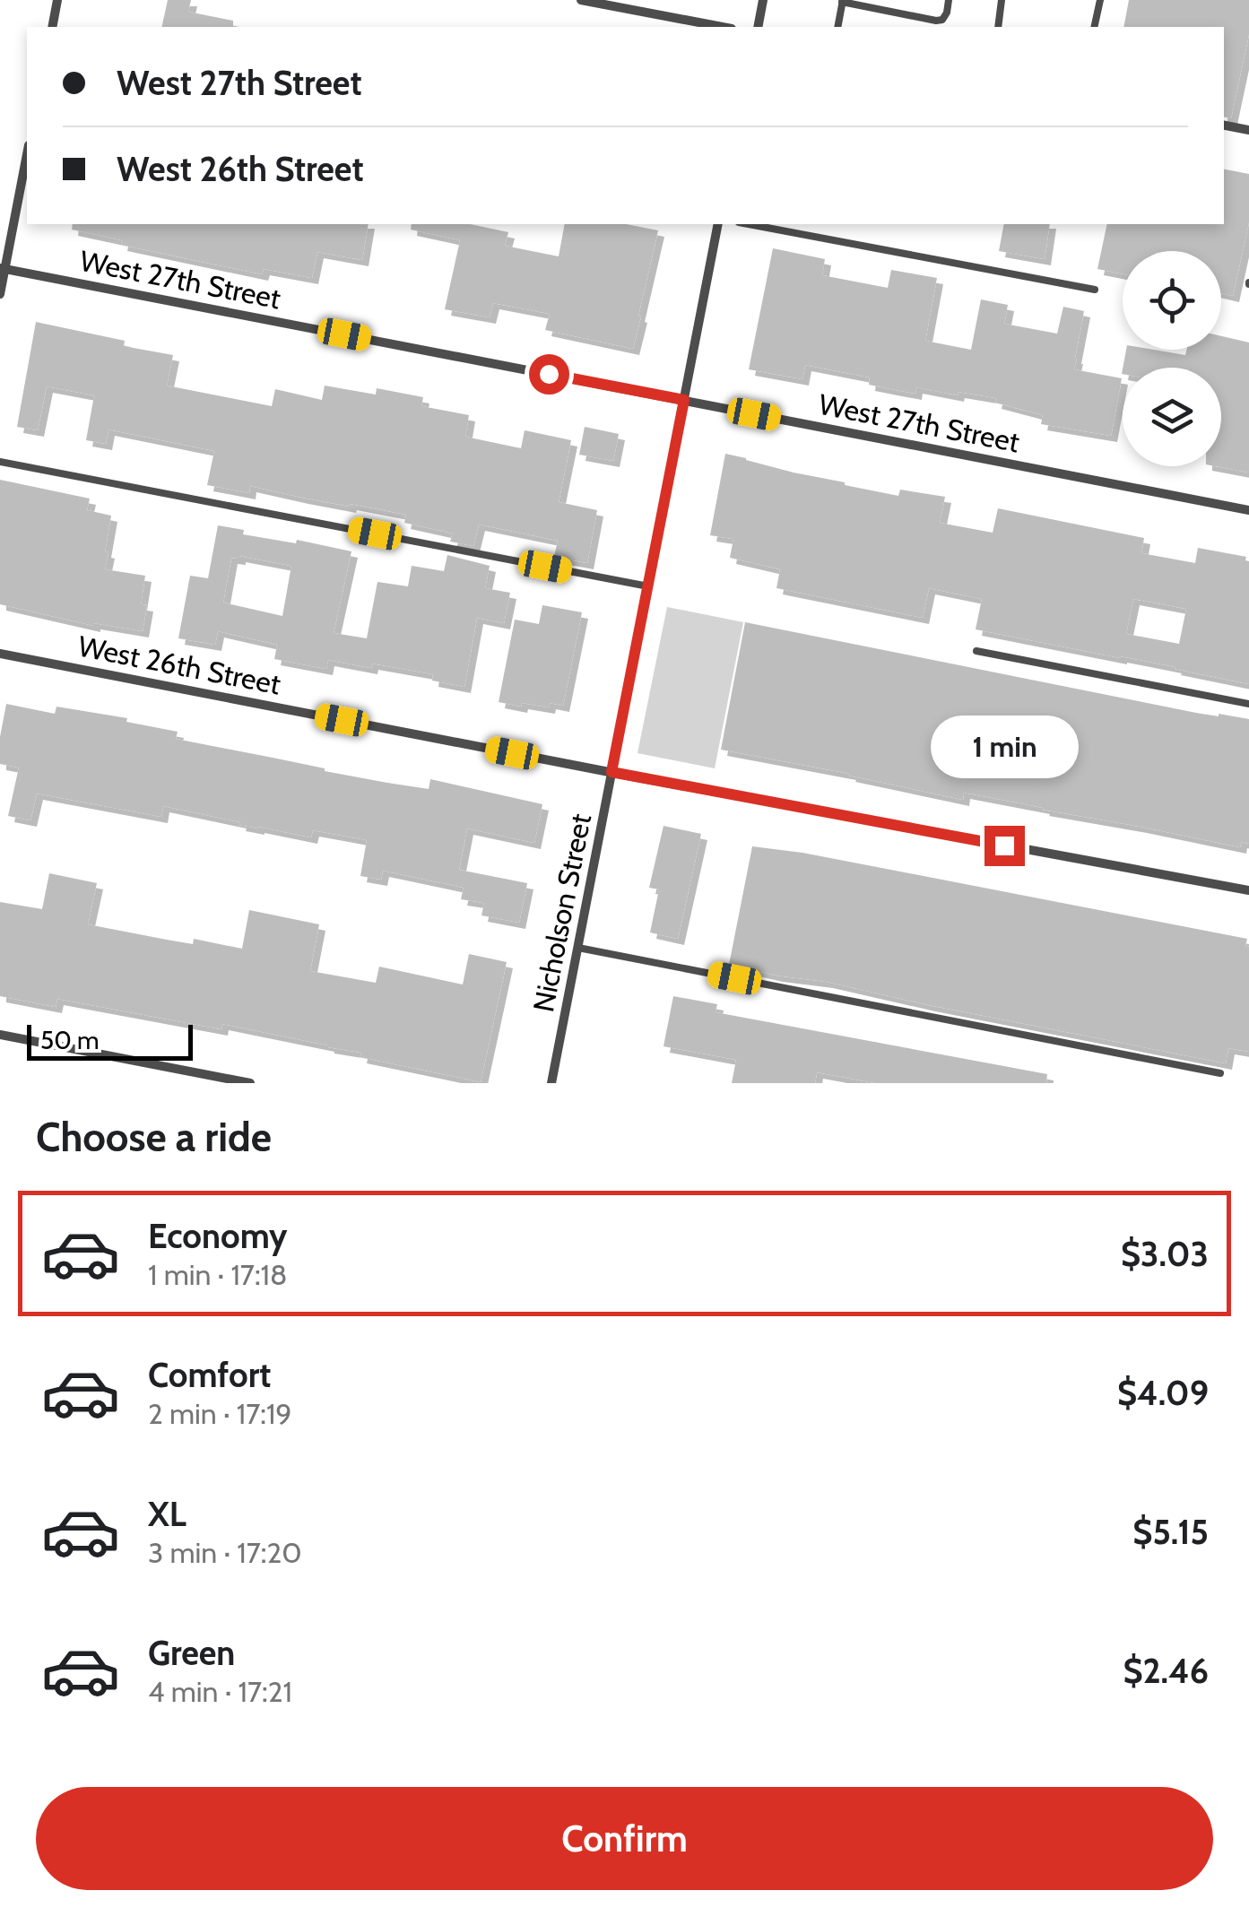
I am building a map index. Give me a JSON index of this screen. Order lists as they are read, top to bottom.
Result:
{
  "streets": {
    "street": ["West 27th Street", "West 26th Street", "Nicholson Street"]
  },
  "crossings": [
    ["West 27th Street", "Nicholson Street"],
    ["West 26th Street", "Nicholson Street"]
  ],
  "scale_bar": "50 m",
  "page": {
    "banner": ["West 27th Street", "West 26th Street"],
    "bubble": "1 min",
    "scale": "50 m",
    "heading": "Choose a ride",
    "list": [
      {
        "name": "Economy",
        "note": "1 min · 17:18",
        "value": "$3.03"
      },
      {
        "name": "Comfort",
        "note": "2 min · 17:19",
        "value": "$4.09"
      },
      {
        "name": "XL",
        "note": "3 min · 17:20",
        "value": "$5.15"
      },
      {
        "name": "Green",
        "note": "4 min · 17:21",
        "value": "$2.46"
      }
    ],
    "buttons": "Confirm"
  }
}
